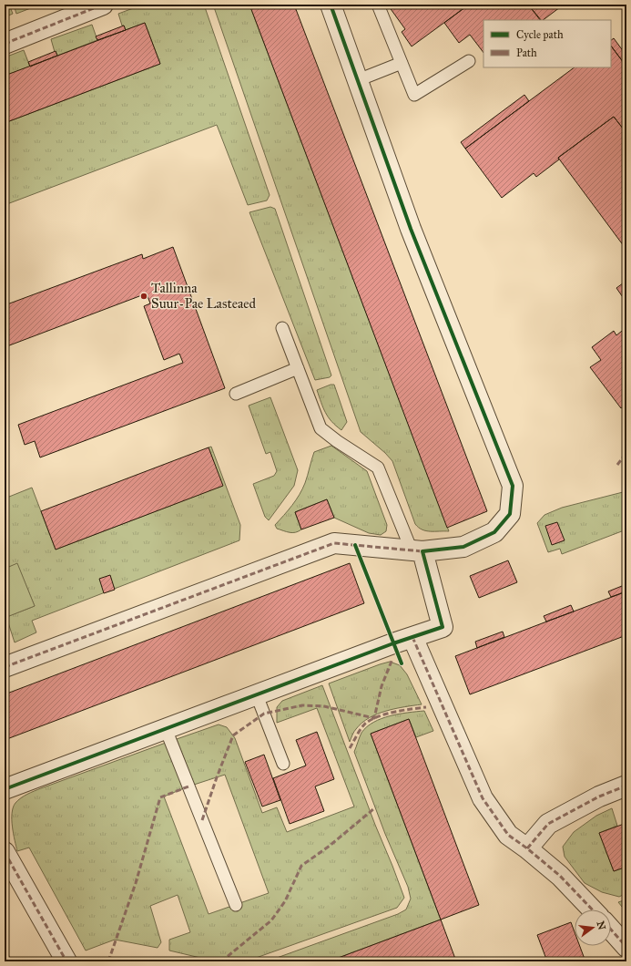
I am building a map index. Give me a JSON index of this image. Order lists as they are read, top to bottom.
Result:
{
  "places": ["Tallinna Suur-Pae Lasteaed"],
  "legend": ["Cycle path", "Path"],
  "north": "right"
}
